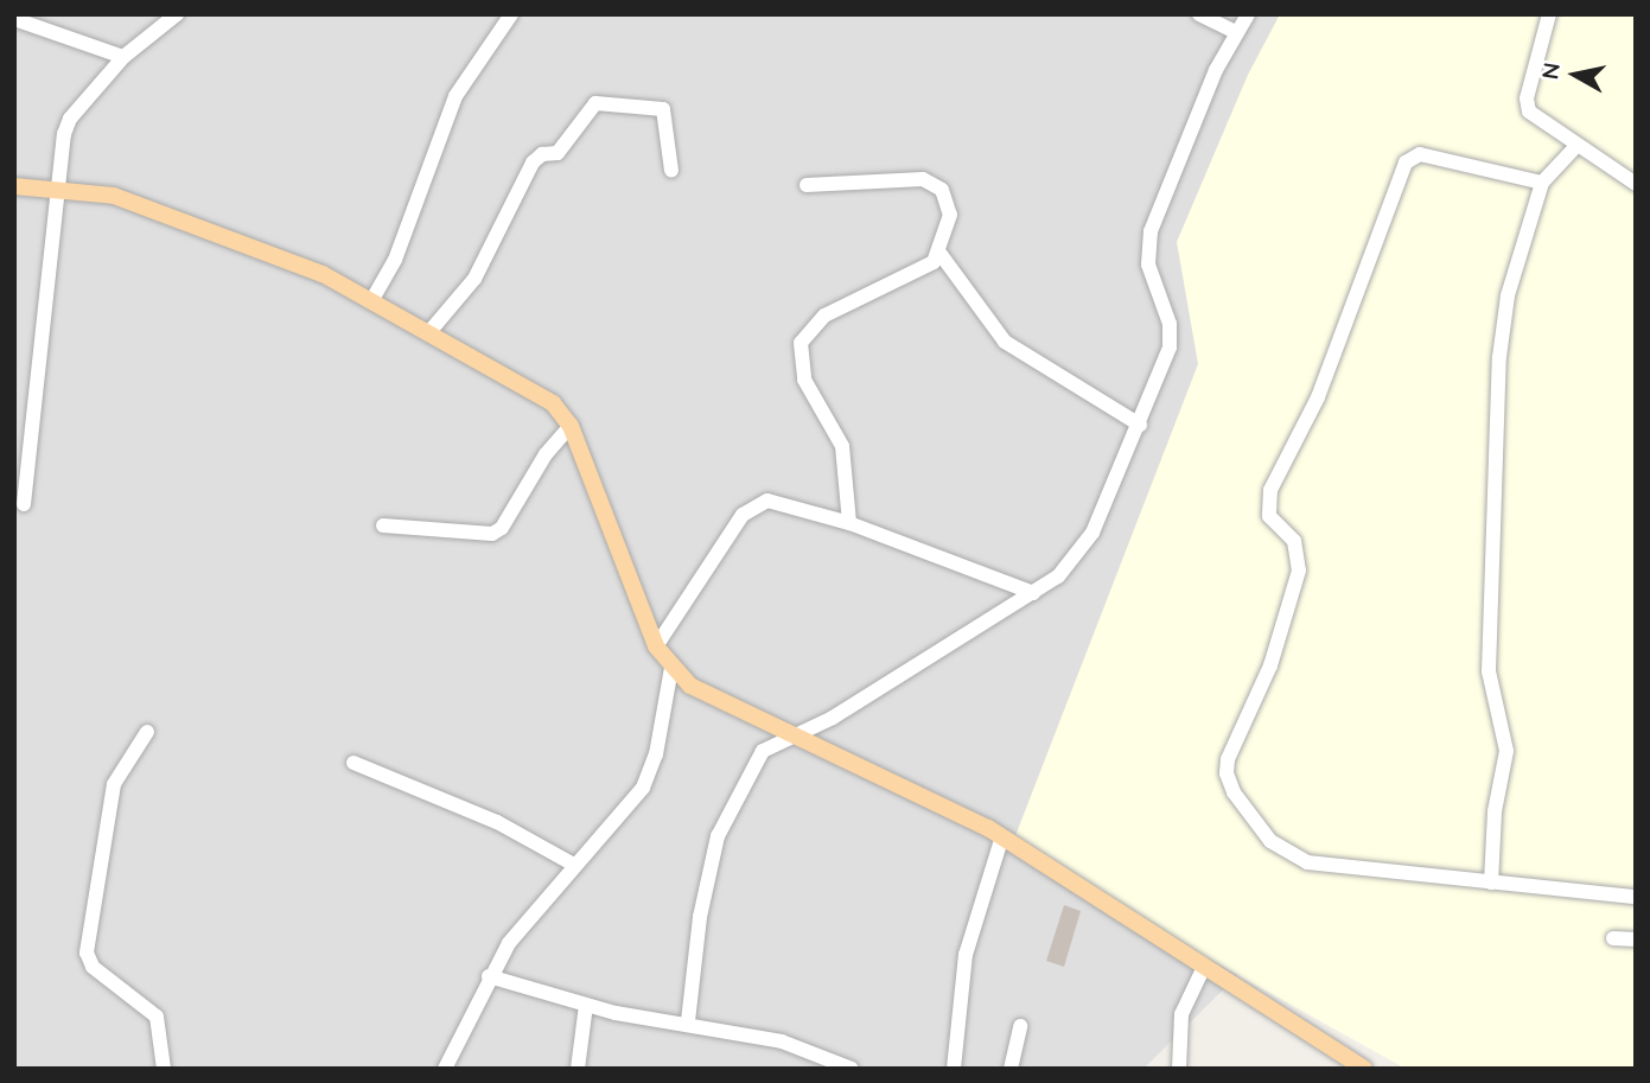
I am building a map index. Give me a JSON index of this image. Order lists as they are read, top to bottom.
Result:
{
  "north": "left"
}
